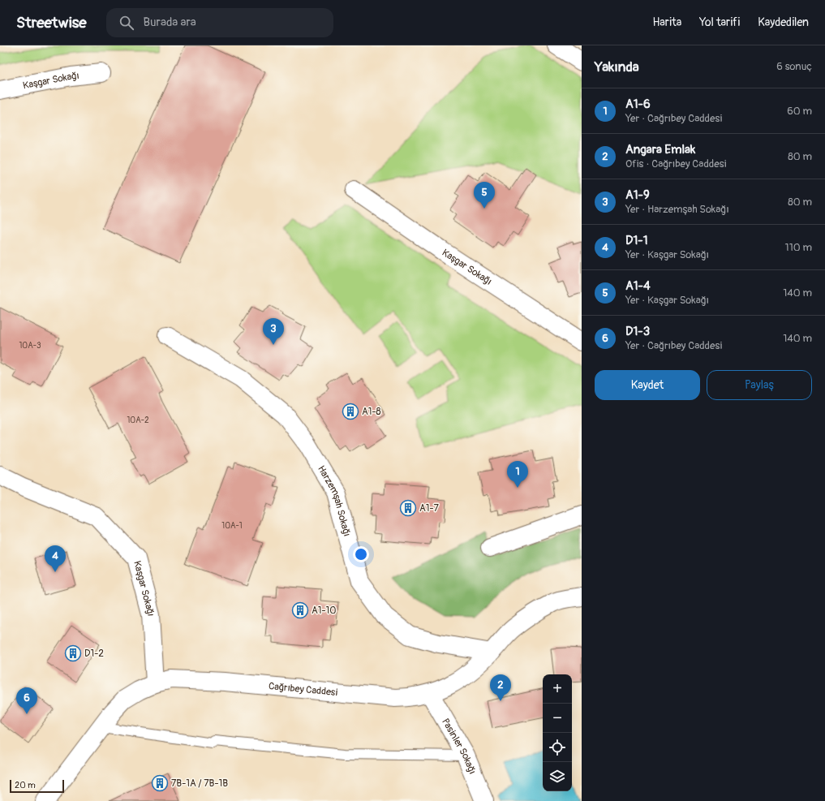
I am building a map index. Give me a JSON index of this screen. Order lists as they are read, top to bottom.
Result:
{
  "streets": {
    "street": [
      "Kaşgar Sokağı",
      "Harzemşah Sokağı",
      "Cağrıbey Caddesi",
      "Pasinler Sokağı"
    ]
  },
  "crossings": [
    ["Kaşgar Sokağı", "Cağrıbey Caddesi"],
    ["Harzemşah Sokağı", "Cağrıbey Caddesi"],
    ["Cağrıbey Caddesi", "Pasinler Sokağı"]
  ],
  "places": {
    "building": [
      "A1-8",
      "A1-7",
      "A1-10",
      "D1-2",
      "7B-1A / 7B-1B"
    ]
  },
  "house_numbers": ["10A-3", "10A-2", "10A-1"],
  "scale_bar": "20 m",
  "page": {
    "header": "Streetwise",
    "search": "Burada ara",
    "nav": ["Harita", "Yol tarifi", "Kaydedilen"],
    "heading": ["Yakında", "6 sonuç"],
    "list": [
      {
        "mark": "1",
        "name": "A1-6",
        "note": "Yer · Cağrıbey Caddesi",
        "value": "60 m"
      },
      {
        "mark": "2",
        "name": "Angara Emlak",
        "note": "Ofis · Cağrıbey Caddesi",
        "value": "80 m"
      },
      {
        "mark": "3",
        "name": "A1-9",
        "note": "Yer · Harzemşah Sokağı",
        "value": "80 m"
      },
      {
        "mark": "4",
        "name": "D1-1",
        "note": "Yer · Kaşgar Sokağı",
        "value": "110 m"
      },
      {
        "mark": "5",
        "name": "A1-4",
        "note": "Yer · Kaşgar Sokağı",
        "value": "140 m"
      },
      {
        "mark": "6",
        "name": "D1-3",
        "note": "Yer · Cağrıbey Caddesi",
        "value": "140 m"
      }
    ],
    "pins": [
      "5",
      "3",
      "1",
      "4",
      "2",
      "6"
    ],
    "buttons": ["Kaydet", "Paylaş"],
    "map_buttons": ["+", "−"],
    "scale": "20 m"
  }
}
